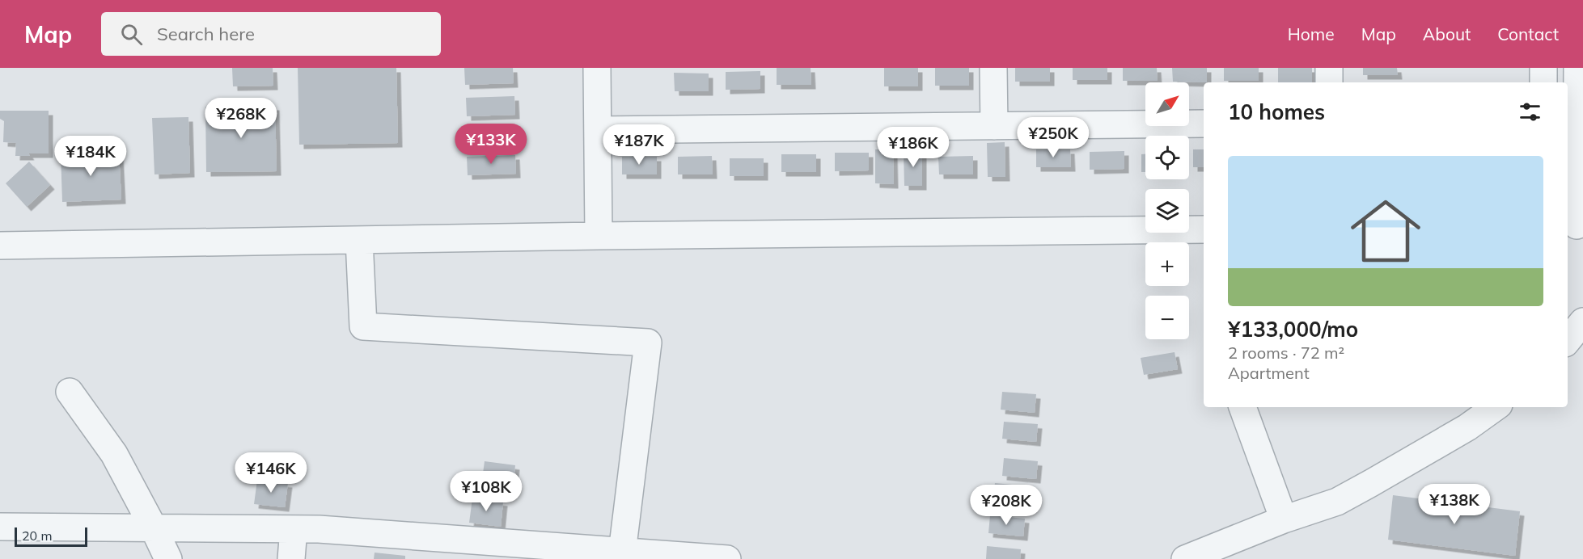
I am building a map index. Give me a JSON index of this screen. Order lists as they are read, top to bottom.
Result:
{
  "scale_bar": "20 m",
  "north": "top right",
  "page": {
    "header": "Map",
    "search": "Search here",
    "nav": [
      "Home",
      "Map",
      "About",
      "Contact"
    ],
    "map_buttons": ["+", "−"],
    "heading": "10 homes",
    "price": [
      "¥268K",
      "¥250K",
      "¥133K",
      "¥187K",
      "¥186K",
      "¥184K",
      "¥146K",
      "¥108K",
      "¥138K",
      "¥208K"
    ],
    "list": [
      {
        "name": "¥133,000/mo",
        "note": "2 rooms · 72 m² · Apartment"
      }
    ],
    "scale": "20 m"
  }
}
